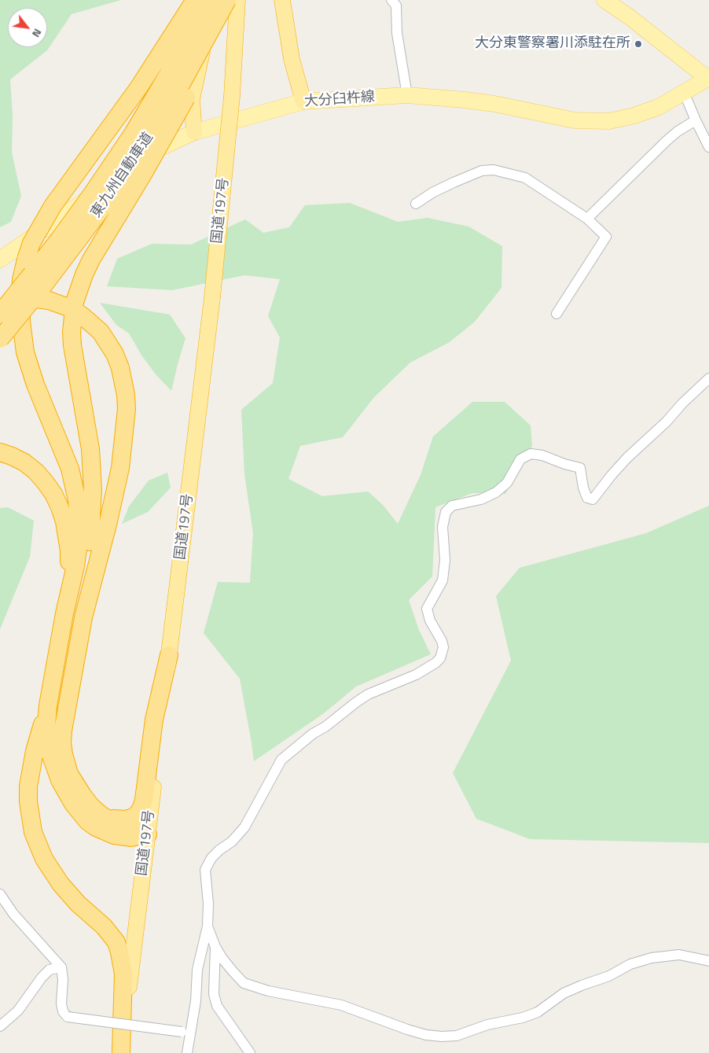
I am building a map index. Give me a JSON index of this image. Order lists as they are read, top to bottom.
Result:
{
  "streets": {
    "highway": ["東九州自動車道", "国道197号"],
    "main road": ["大分臼杵線"]
  },
  "places": ["大分東警察署川添駐在所"],
  "north": "bottom right"
}
